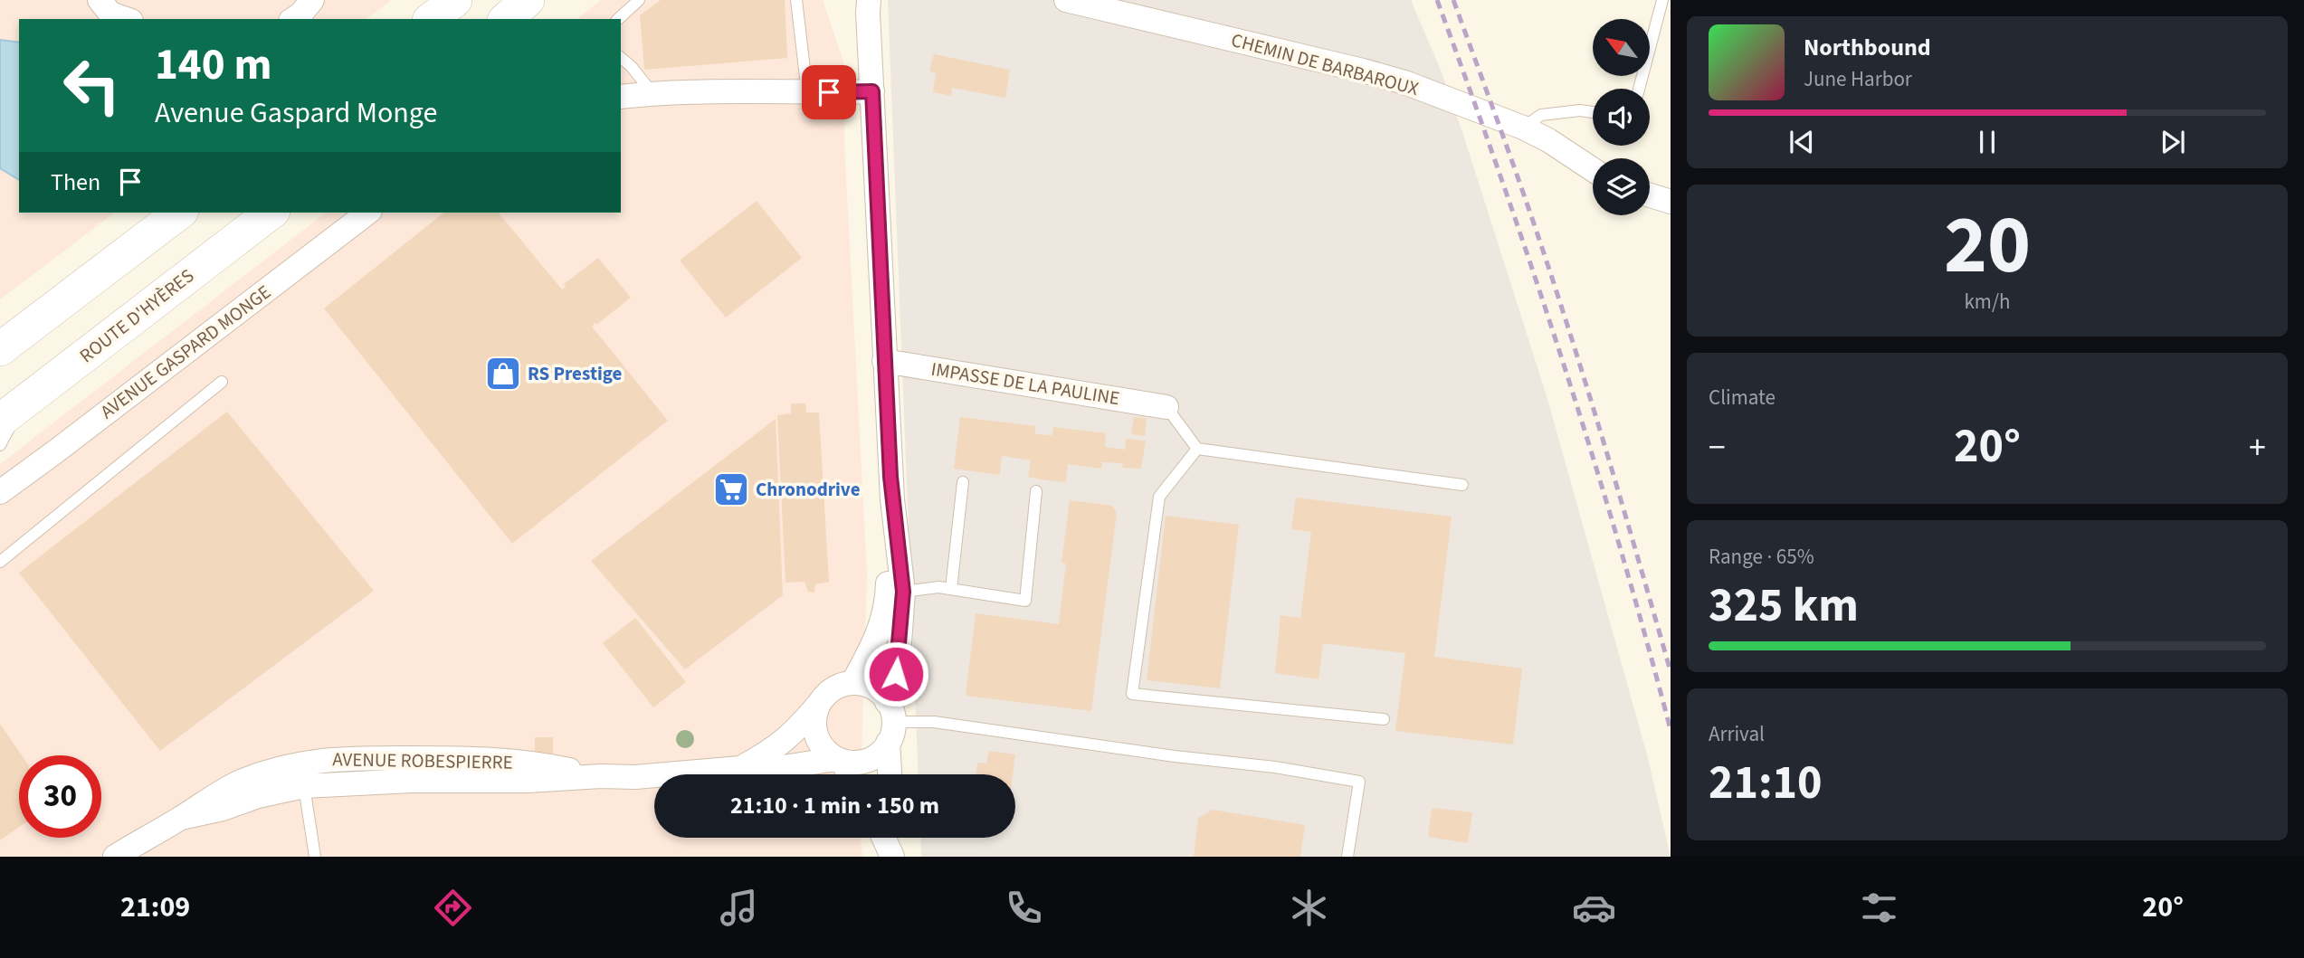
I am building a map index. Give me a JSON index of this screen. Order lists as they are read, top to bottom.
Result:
{
  "streets": {
    "main road": ["ROUTE D'HYÈRES"],
    "street": [
      "CHEMIN DE BARBAROUX",
      "AVENUE GASPARD MONGE",
      "IMPASSE DE LA PAULINE",
      "AVENUE ROBESPIERRE"
    ]
  },
  "places": {
    "shop": ["RS Prestige"],
    "supermarket": ["Chronodrive"]
  },
  "north": "top left",
  "page": {
    "turn": ["140 m", "Avenue Gaspard Monge"],
    "song": ["Northbound", "June Harbor"],
    "then": "Then",
    "tile": [
      ["20", "km/h"],
      "Climate",
      ["Range · 65%", "325 km"],
      ["Arrival", "21:10"]
    ],
    "heat": ["−", "20°", "+"],
    "limit": "30",
    "trip": "21:10 · 1 min · 150 m",
    "tabs": ["21:09", "20°"]
  }
}
